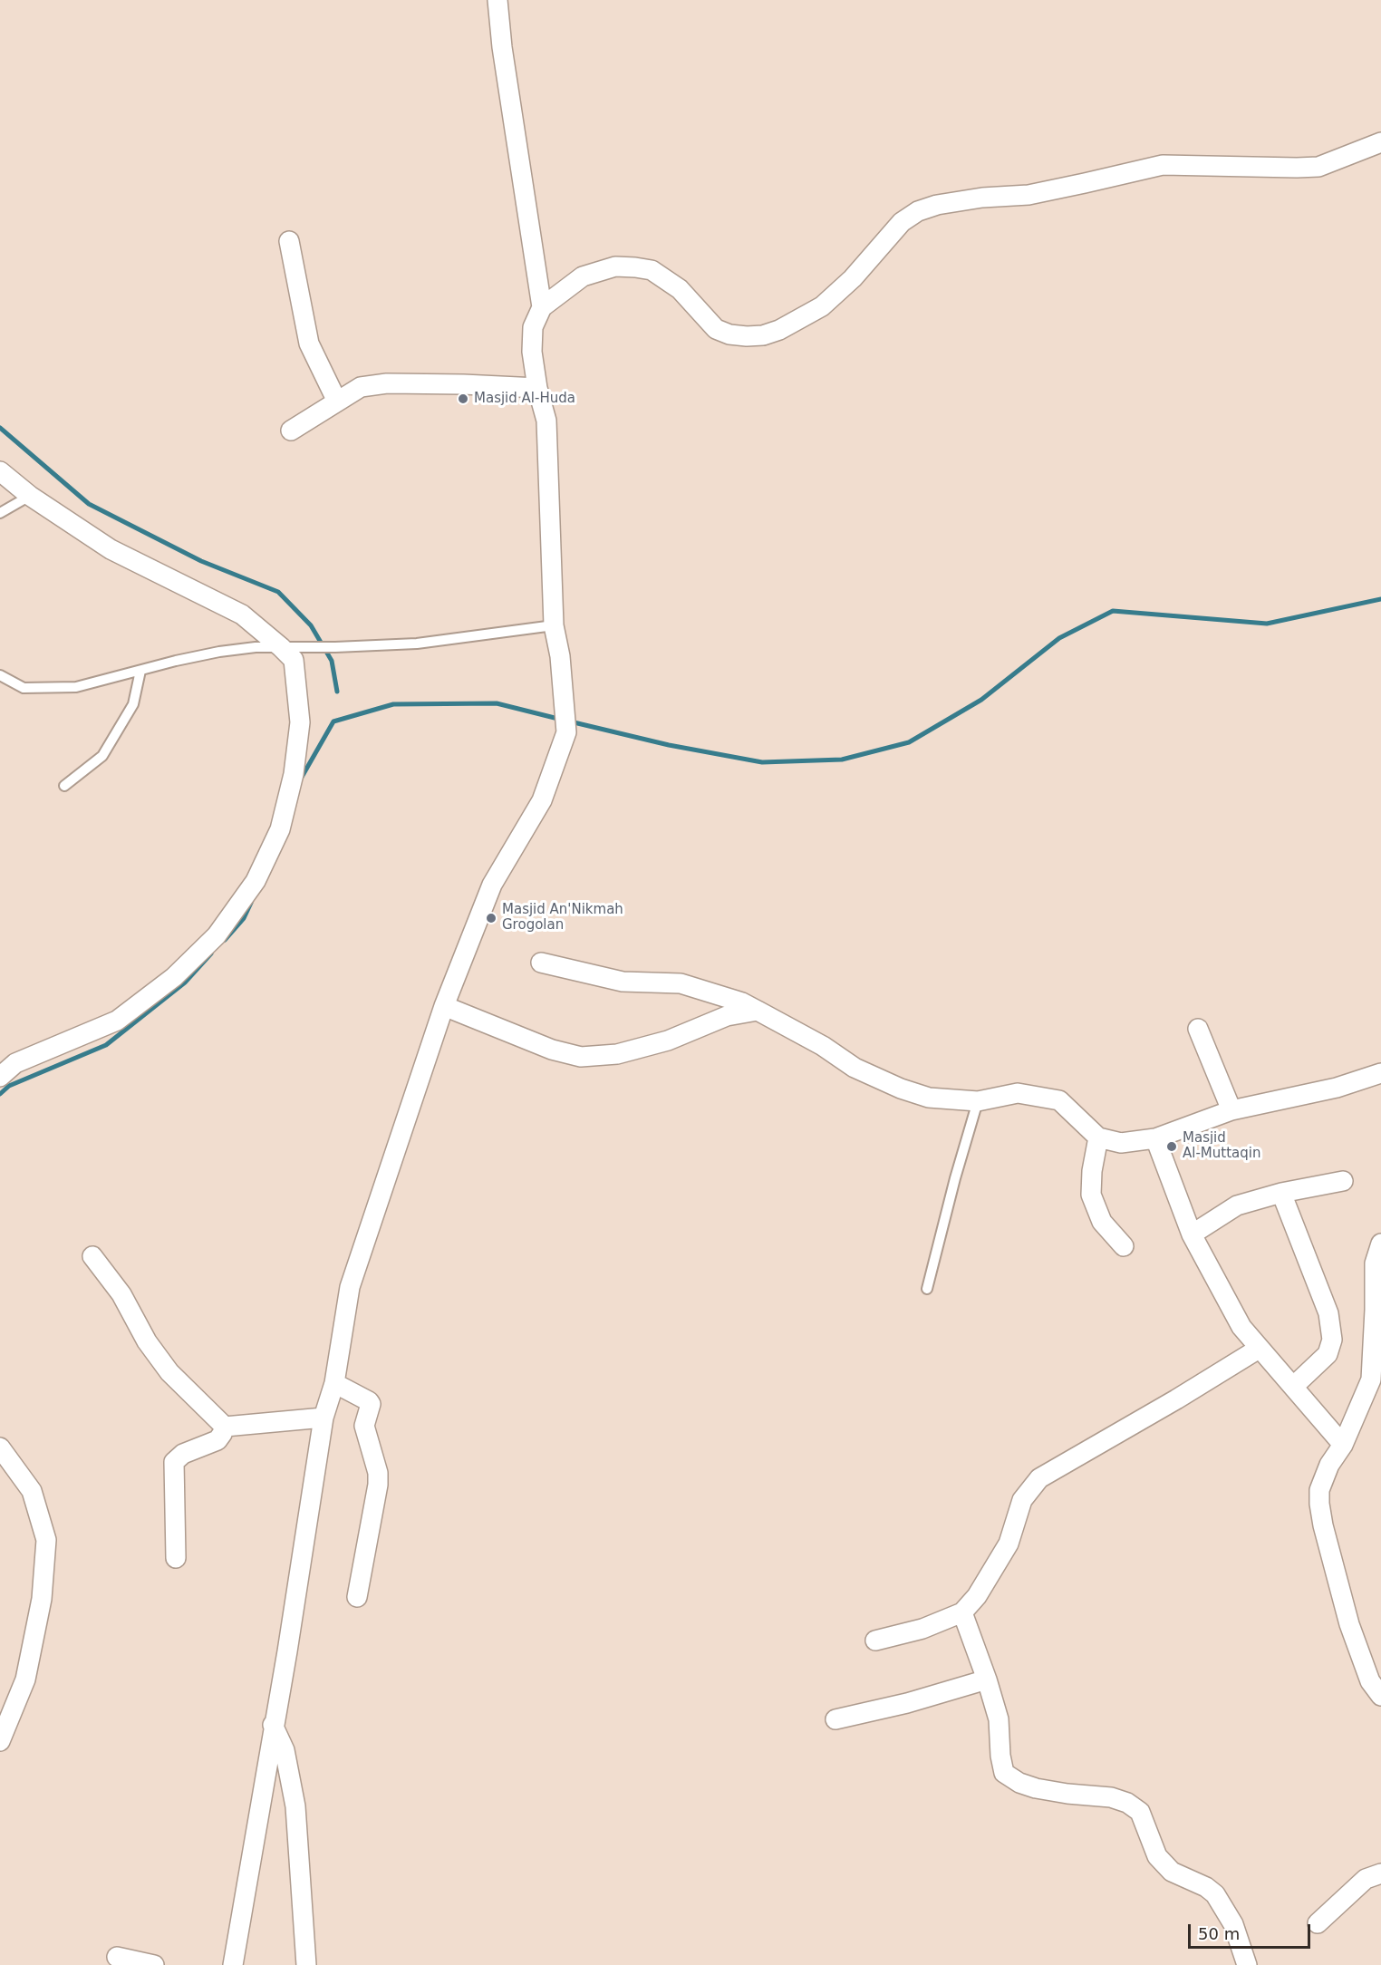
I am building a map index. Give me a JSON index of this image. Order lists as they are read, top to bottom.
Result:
{
  "places": ["Masjid Al-Huda", "Masjid An'Nikmah Grogolan", "Masjid Al-Muttaqin"],
  "scale_bar": "50 m"
}
